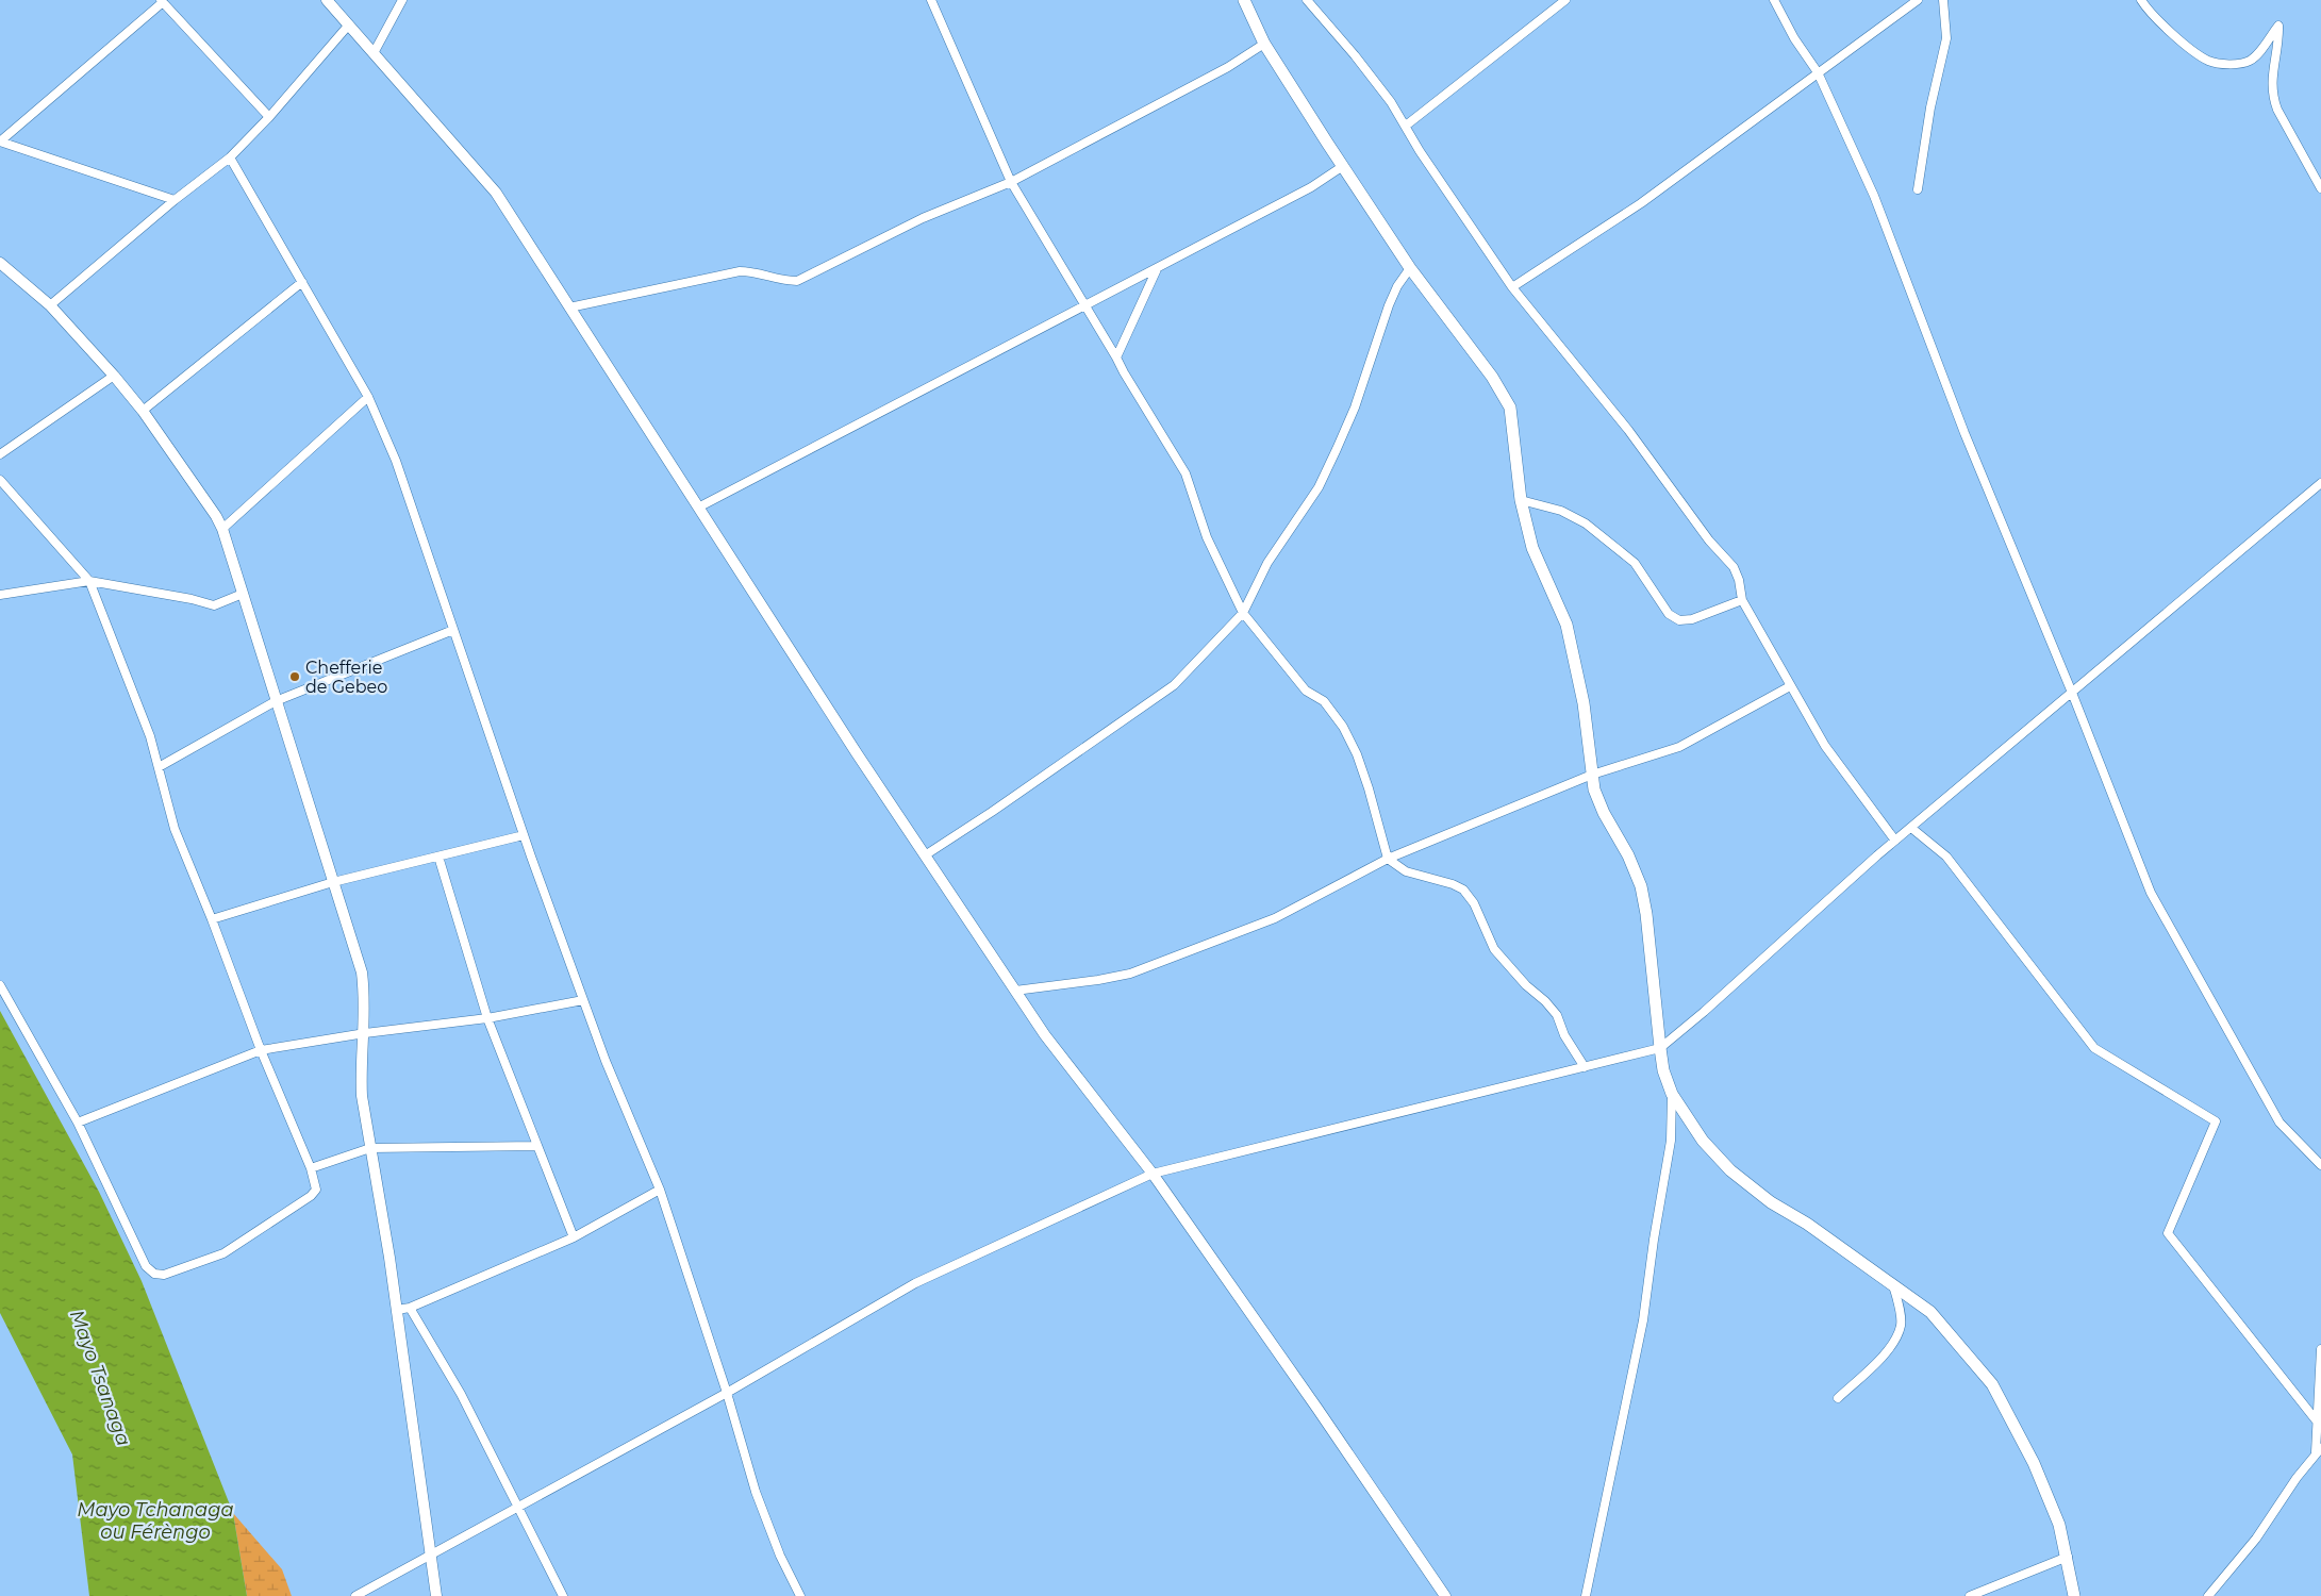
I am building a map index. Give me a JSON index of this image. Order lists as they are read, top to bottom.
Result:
{
  "water": ["Mayo Tsanaga", "Mayo Tchanaga ou Férèngo"],
  "places": ["Chefferie de Gebeo"]
}
